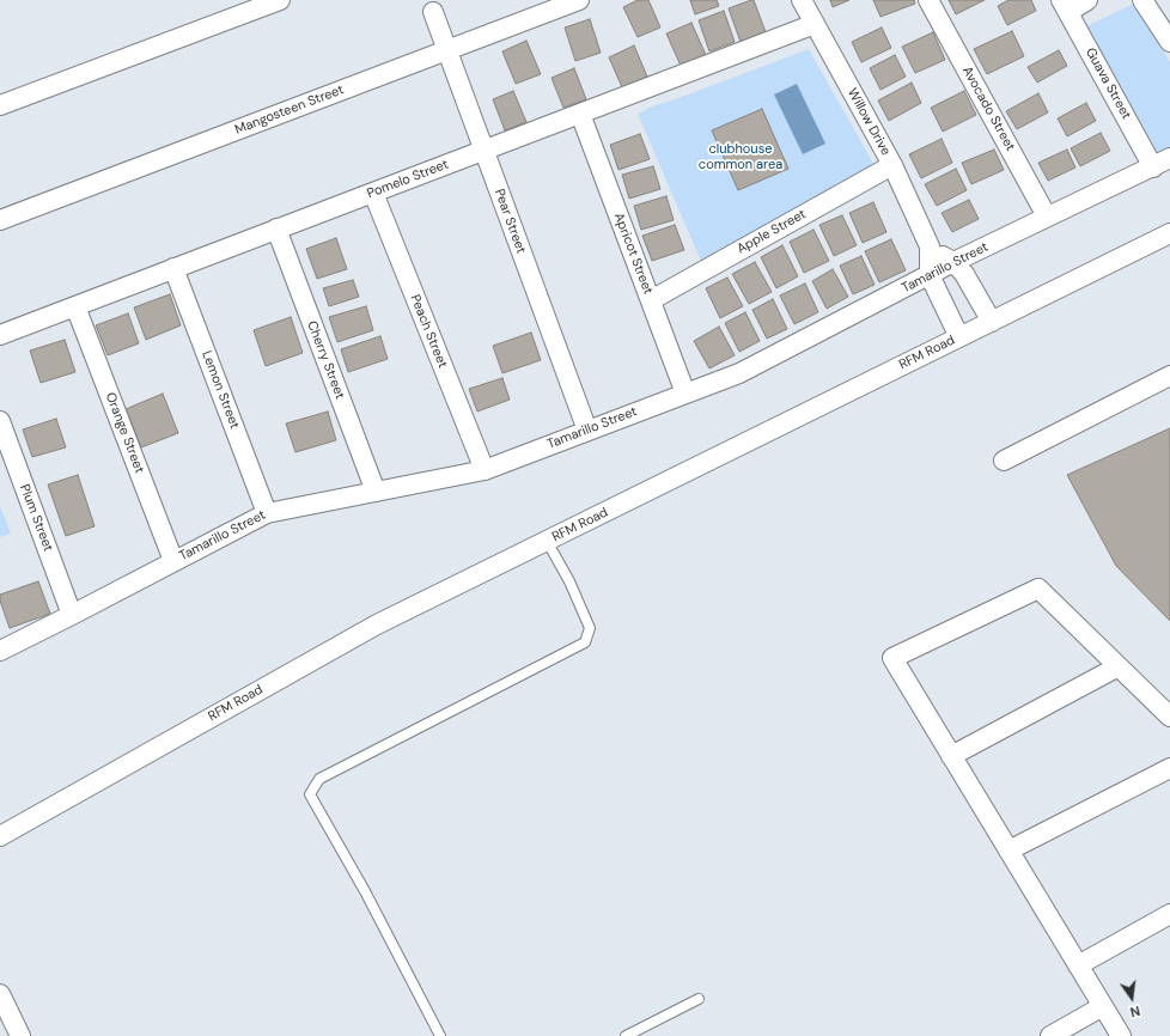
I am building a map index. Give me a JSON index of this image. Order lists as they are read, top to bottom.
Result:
{
  "streets": {
    "street": [
      "Guava Street",
      "Avocado Street",
      "Mangosteen Street",
      "Willow Drive",
      "Pomelo Street",
      "Pear Street",
      "Apple Street",
      "Apricot Street",
      "Tamarillo Street",
      "Peach Street",
      "RFM Road",
      "Cherry Street",
      "Lemon Street",
      "Orange Street",
      "Plum Street"
    ]
  },
  "crossings": [
    ["Guava Street", "Tamarillo Street"],
    ["Avocado Street", "Tamarillo Street"],
    ["Mangosteen Street", "Pear Street"],
    ["Willow Drive", "Pomelo Street"],
    ["Willow Drive", "Apple Street"],
    ["Pomelo Street", "Pear Street"],
    ["Pomelo Street", "Apricot Street"],
    ["Pomelo Street", "Peach Street"],
    ["Pomelo Street", "Cherry Street"],
    ["Pomelo Street", "Lemon Street"],
    ["Pomelo Street", "Orange Street"],
    ["Pear Street", "Tamarillo Street"],
    ["Apple Street", "Apricot Street"],
    ["Apricot Street", "Tamarillo Street"],
    ["Tamarillo Street", "Peach Street"],
    ["Tamarillo Street", "Cherry Street"],
    ["Tamarillo Street", "Lemon Street"],
    ["Tamarillo Street", "Orange Street"],
    ["Tamarillo Street", "Plum Street"]
  ],
  "parks": ["clubhouse common area"],
  "north": "bottom"
}
